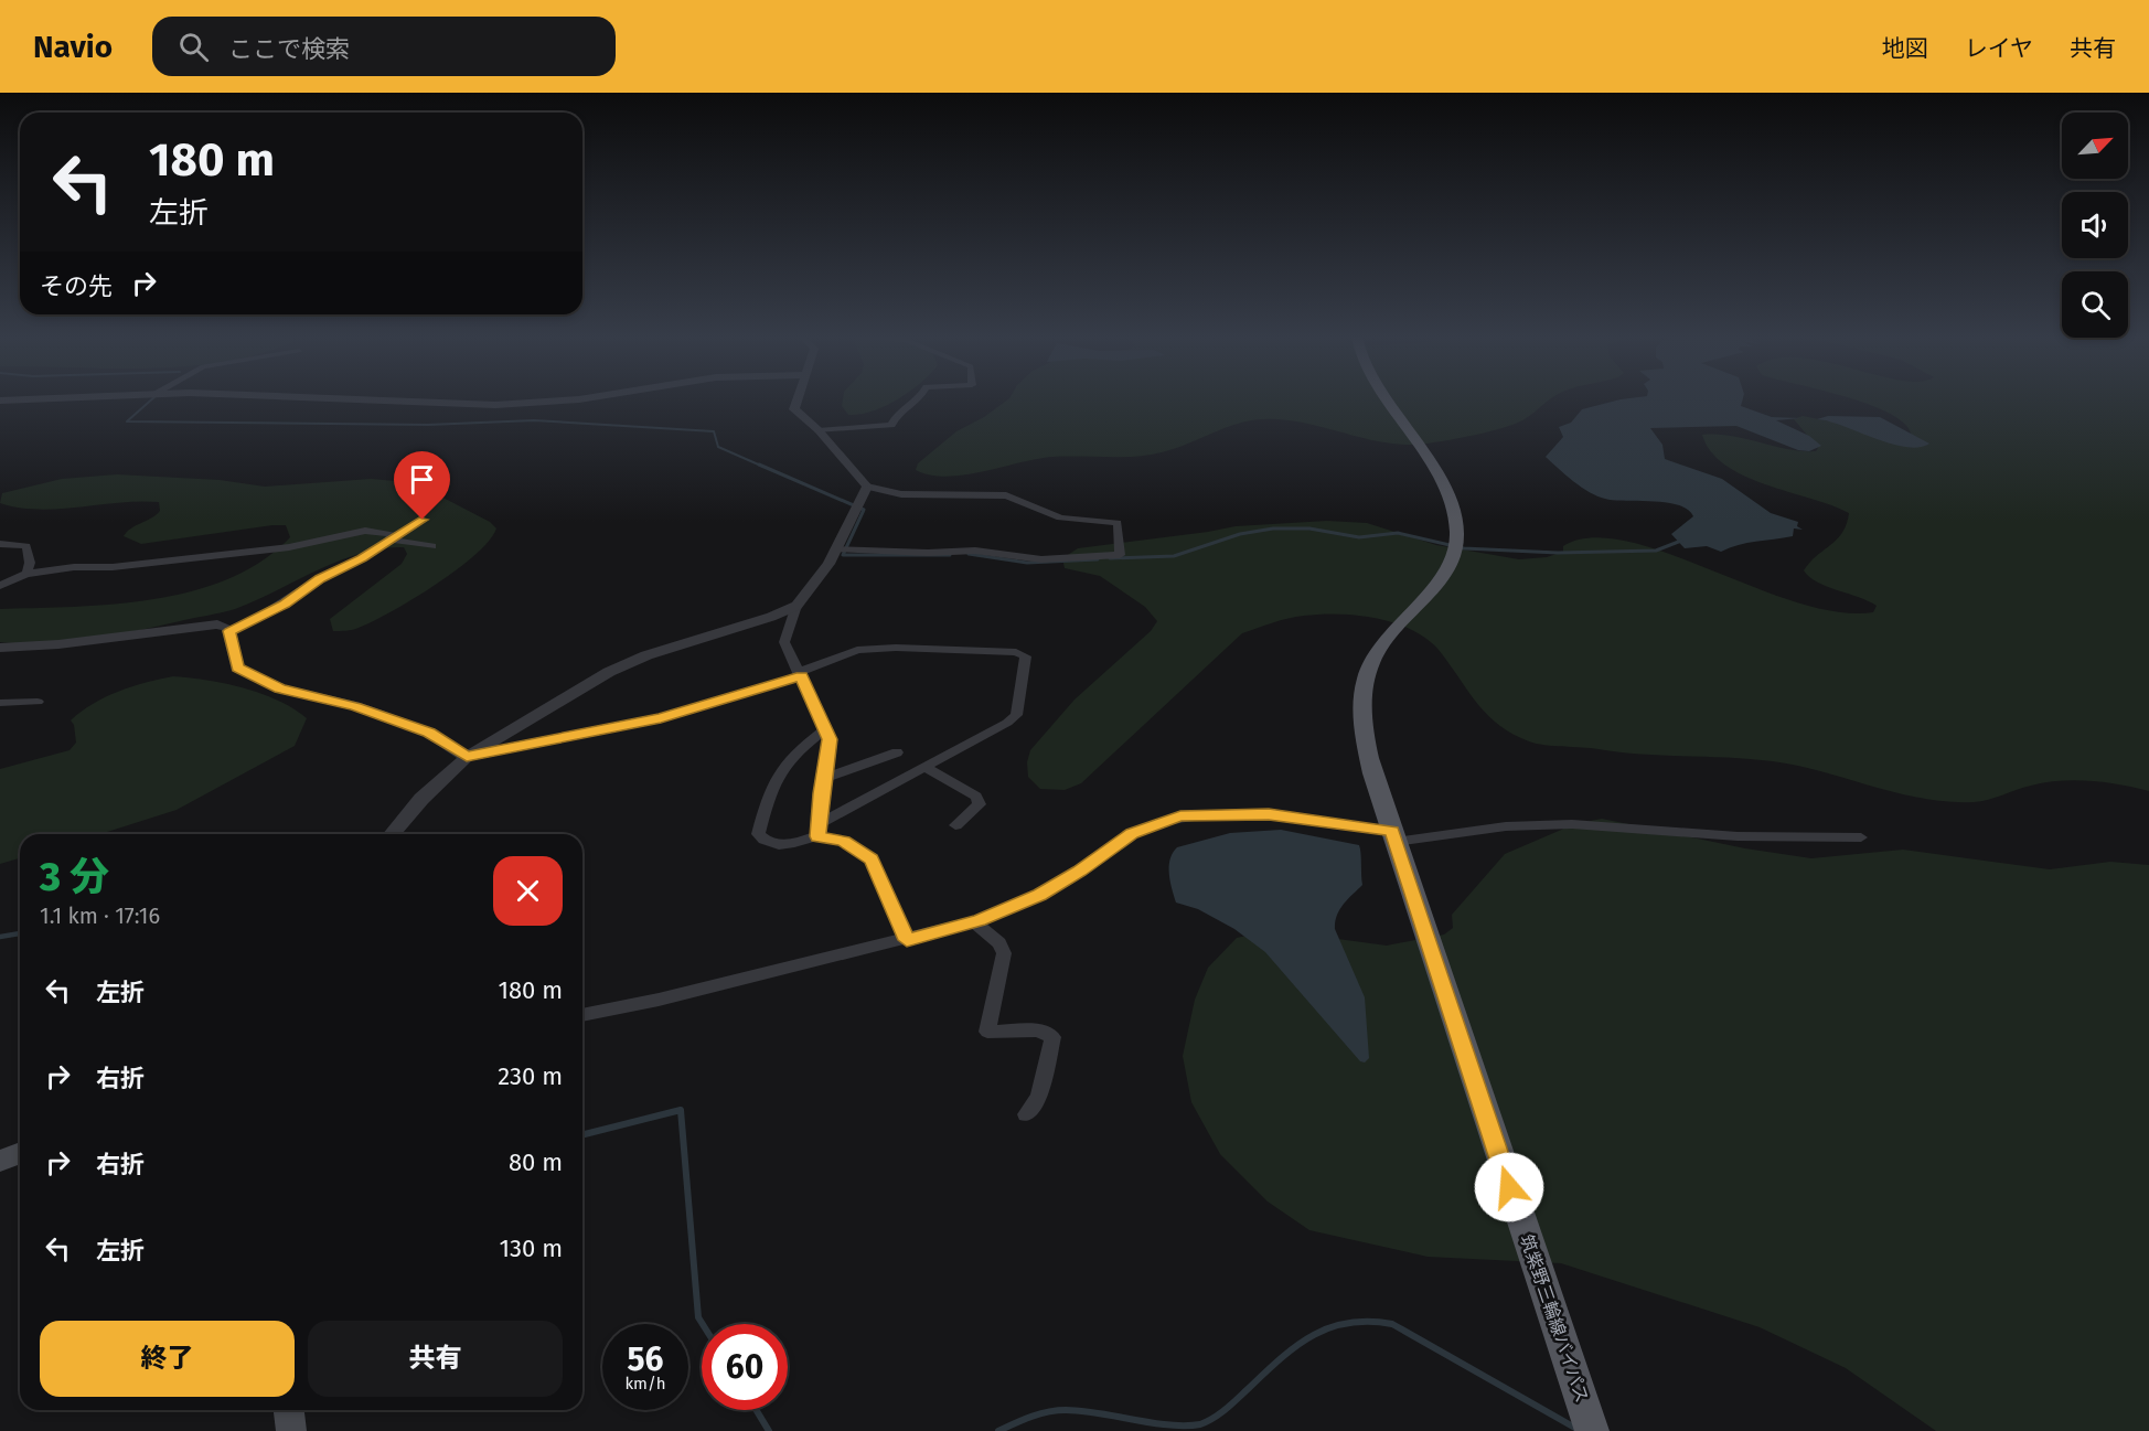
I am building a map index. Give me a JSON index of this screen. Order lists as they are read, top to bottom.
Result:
{
  "streets": {
    "main road": ["筑紫野三輪線バイパス"]
  },
  "north": "top right",
  "page": {
    "header": "Navio",
    "search": "ここで検索",
    "nav": ["地図", "レイヤ", "共有"],
    "turn": ["180 m", "左折"],
    "then": "その先",
    "heading": ["3 分", "1.1 km · 17:16"],
    "list": [
      {
        "name": "左折",
        "value": "180 m"
      },
      {
        "name": "右折",
        "value": "230 m"
      },
      {
        "name": "右折",
        "value": "80 m"
      },
      {
        "name": "左折",
        "value": "130 m"
      }
    ],
    "buttons": ["終了", "共有"],
    "speed": "56 km/h",
    "limit": "60"
  }
}
